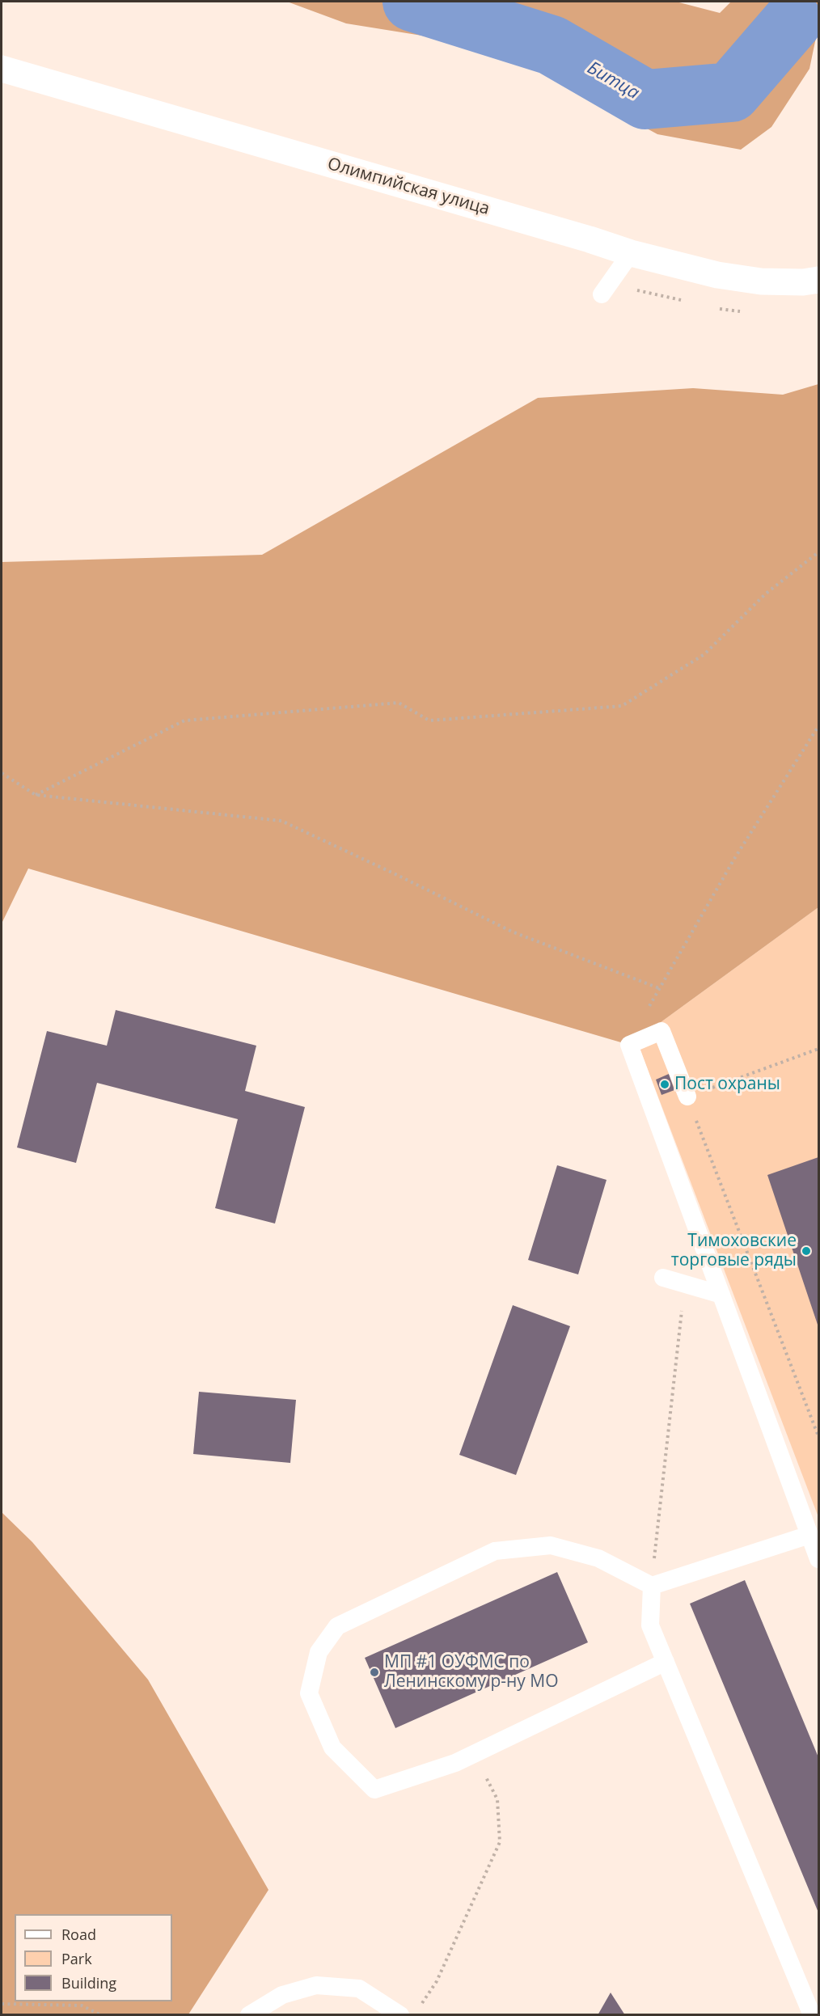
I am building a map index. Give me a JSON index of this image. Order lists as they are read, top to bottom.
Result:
{
  "streets": {
    "street": ["Олимпийская улица"]
  },
  "water": ["Битца"],
  "places": ["Пост охраны", "Тимоховские торговые ряды", "МП #1 ОУФМС по Ленинскому р-ну МО"],
  "legend": ["Road", "Park", "Building"]
}
